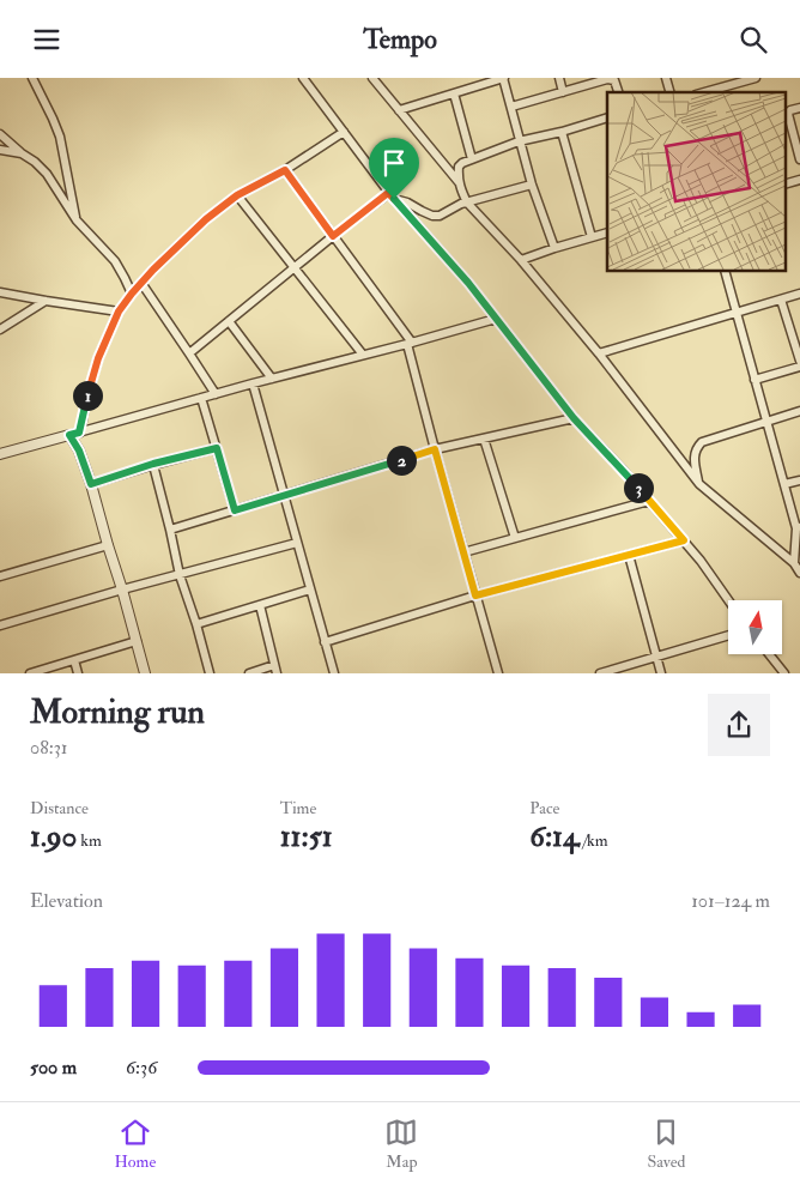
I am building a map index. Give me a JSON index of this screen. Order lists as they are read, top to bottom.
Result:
{
  "north": "top",
  "page": {
    "header": "Tempo",
    "pins": ["1", "2", "3"],
    "heading": ["Morning run", "08:31"],
    "stats": [
      ["Distance", "1.90 km"],
      ["Time", "11:51"],
      ["Pace", "6:14 /km"]
    ],
    "chart": ["Elevation", "101–124 m"],
    "list": [
      {
        "name": "500 m",
        "note": "6:36"
      }
    ],
    "tabs": ["Home", "Map", "Saved"]
  }
}
